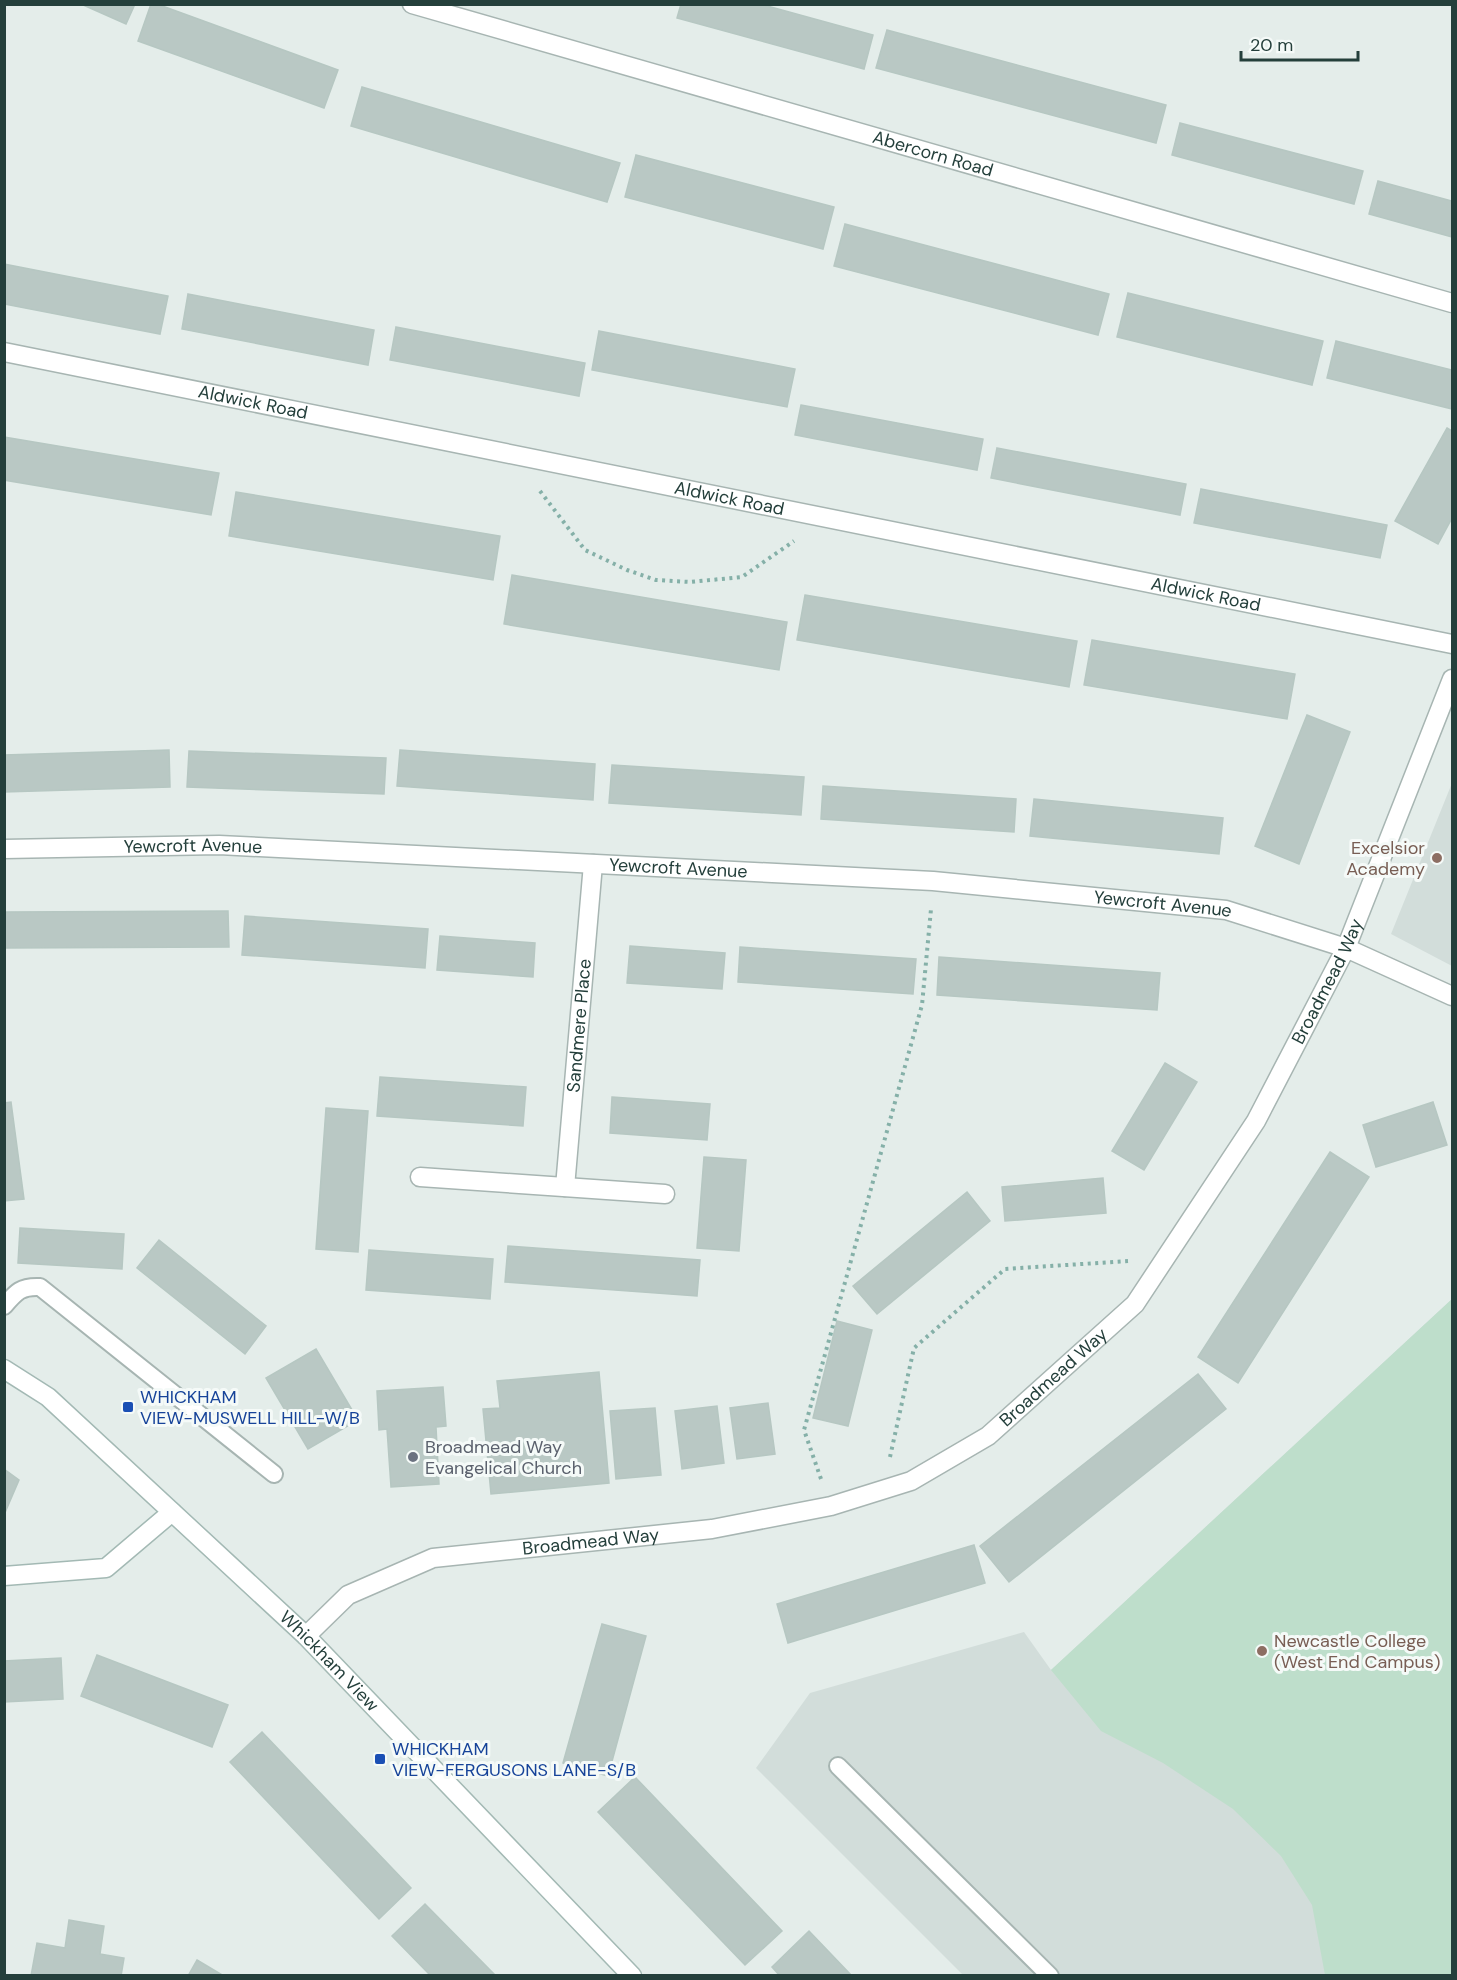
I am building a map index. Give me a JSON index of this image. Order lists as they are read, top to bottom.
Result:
{
  "streets": {
    "street": [
      "Abercorn Road",
      "Aldwick Road",
      "Yewcroft Avenue",
      "Broadmead Way",
      "Sandmere Place",
      "Whickham View"
    ]
  },
  "crossings": [
    ["Yewcroft Avenue", "Broadmead Way"],
    ["Yewcroft Avenue", "Sandmere Place"],
    ["Broadmead Way", "Whickham View"]
  ],
  "places": {
    "other": ["Excelsior Academy", "Broadmead Way Evangelical Church", "Newcastle College (West End Campus)"],
    "transit": ["WHICKHAM VIEW-MUSWELL HILL-W/B", "WHICKHAM VIEW-FERGUSONS LANE-S/B"]
  },
  "scale_bar": "20 m"
}
